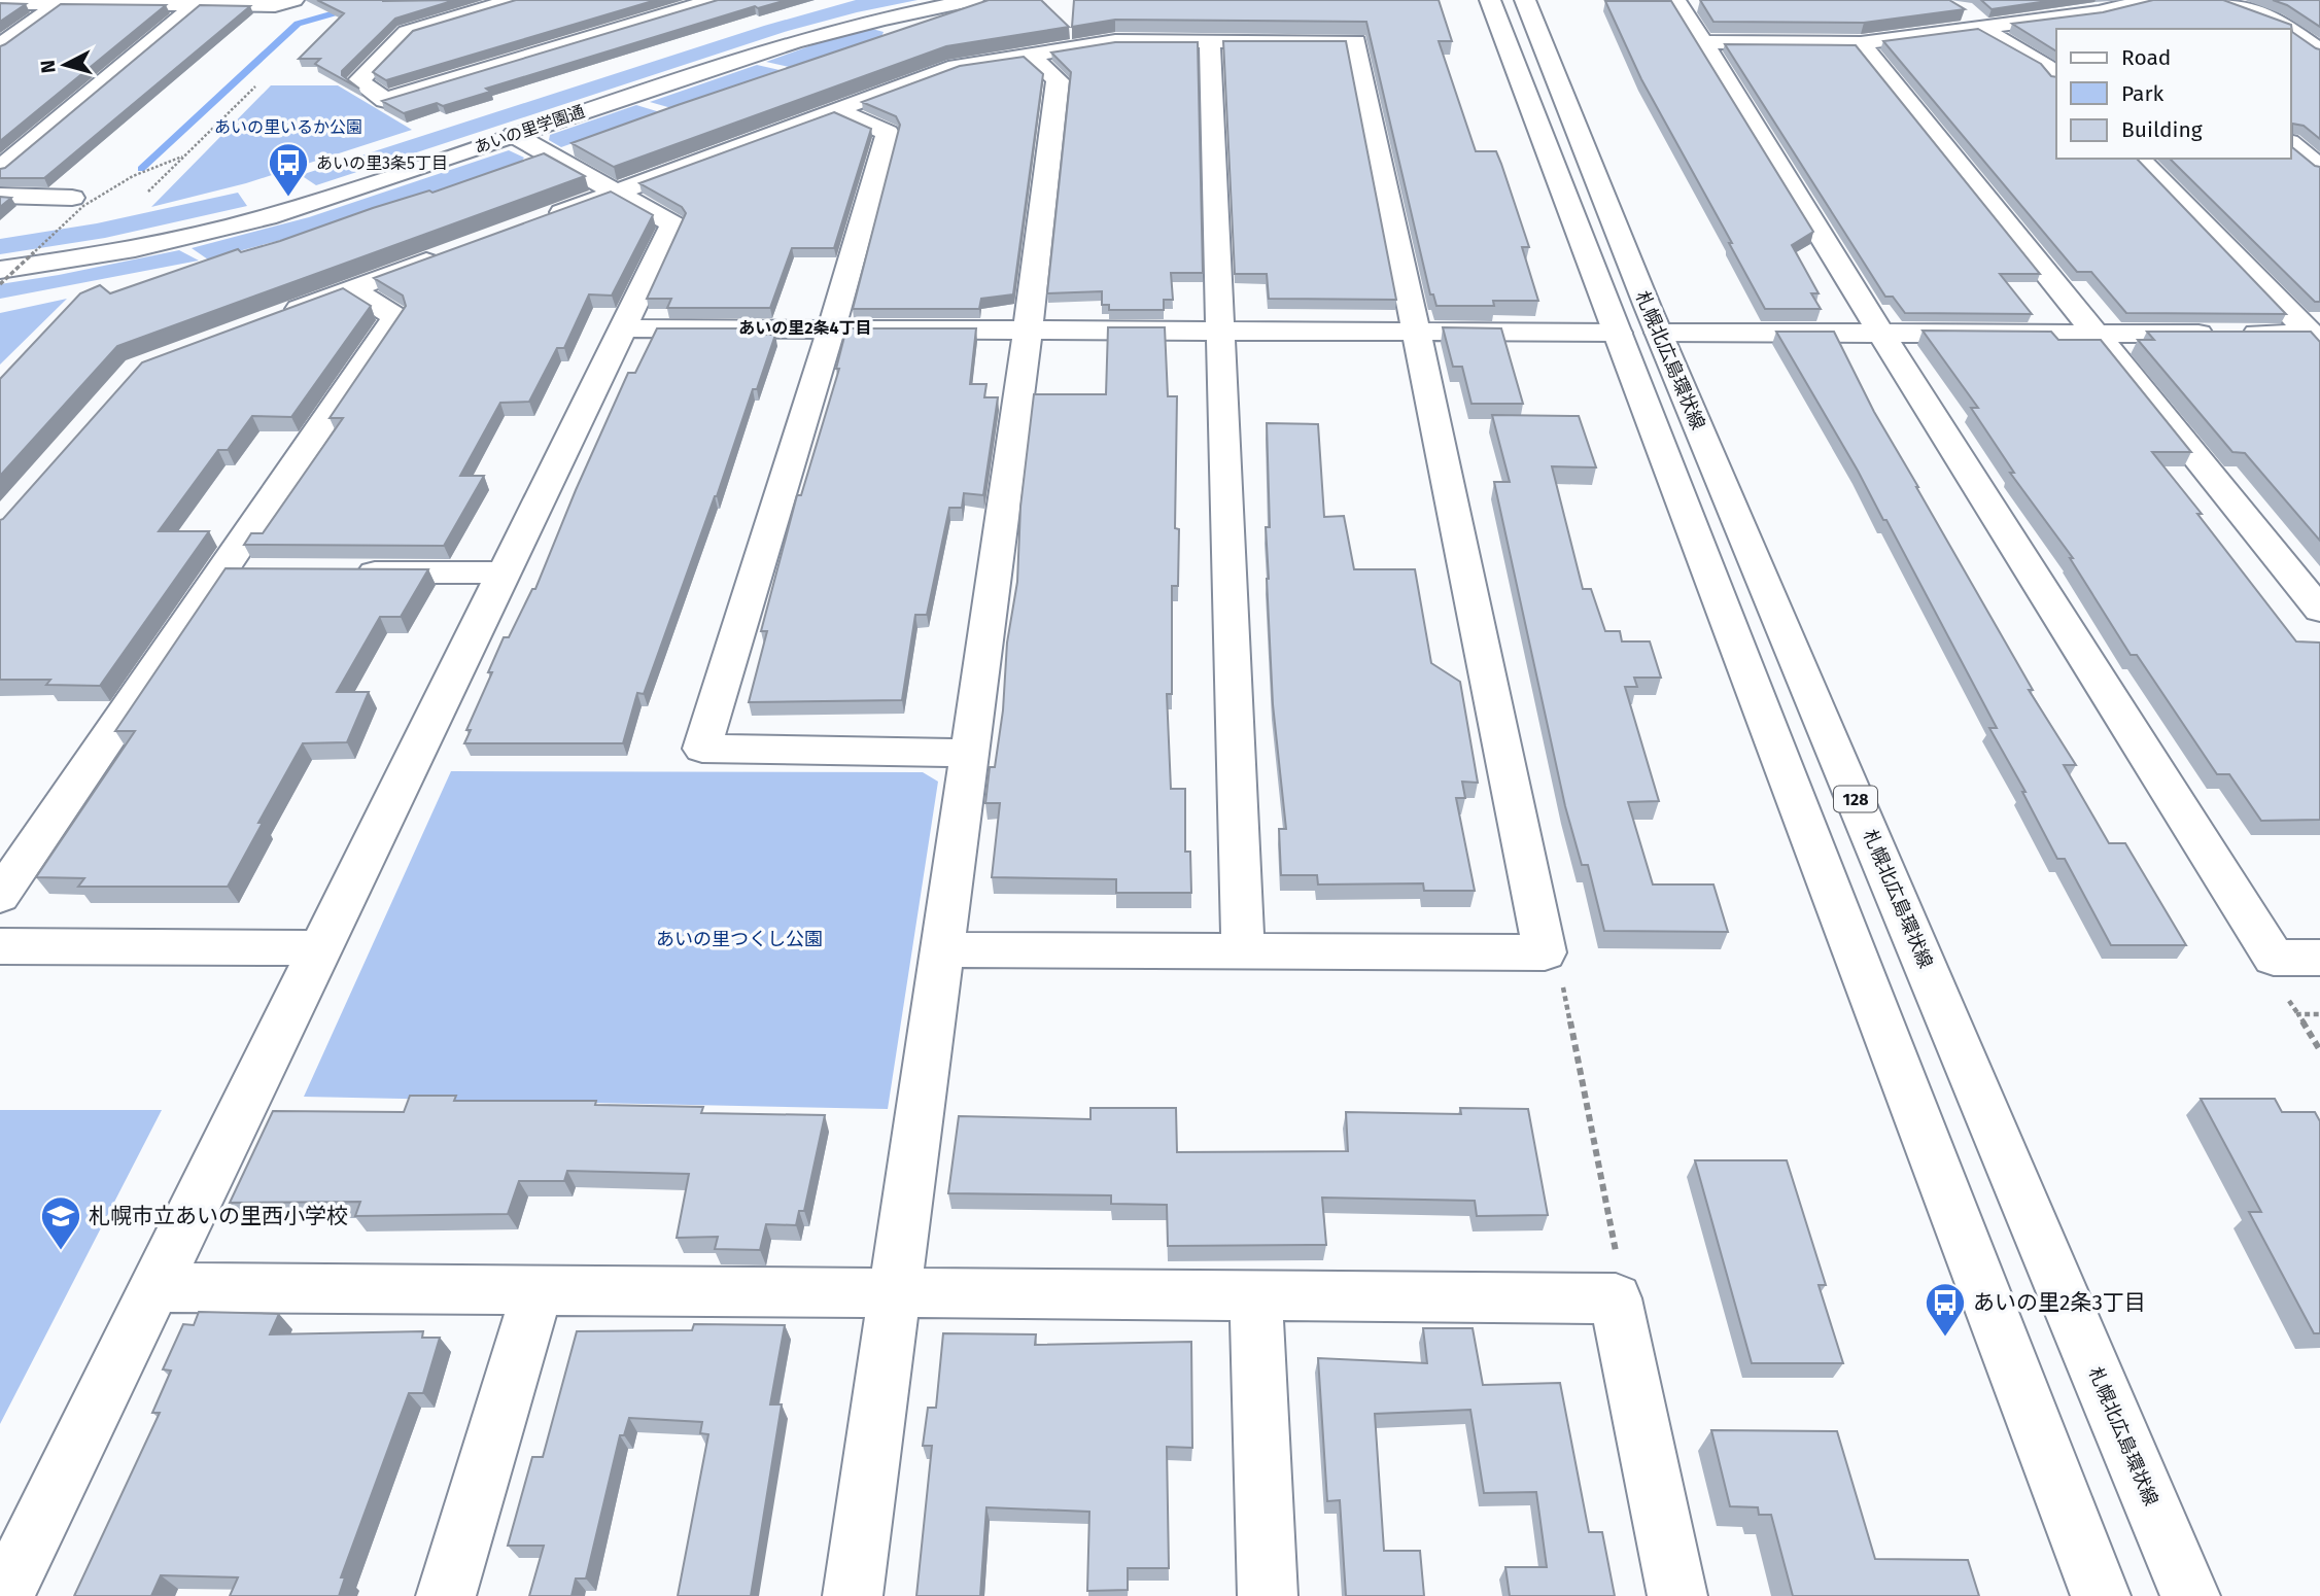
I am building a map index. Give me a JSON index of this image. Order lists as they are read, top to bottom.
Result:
{
  "streets": {
    "street": ["あいの里学園通", "札幌北広島環状線", "128"]
  },
  "districts": ["あいの里2条4丁目"],
  "parks": ["あいの里いるか公園", "あいの里つくし公園"],
  "places": {
    "bus stop": ["あいの里3条5丁目", "あいの里2条3丁目"],
    "school or university": ["札幌市立あいの里西小学校"]
  },
  "legend": ["Road", "Park", "Building"],
  "north": "left"
}
